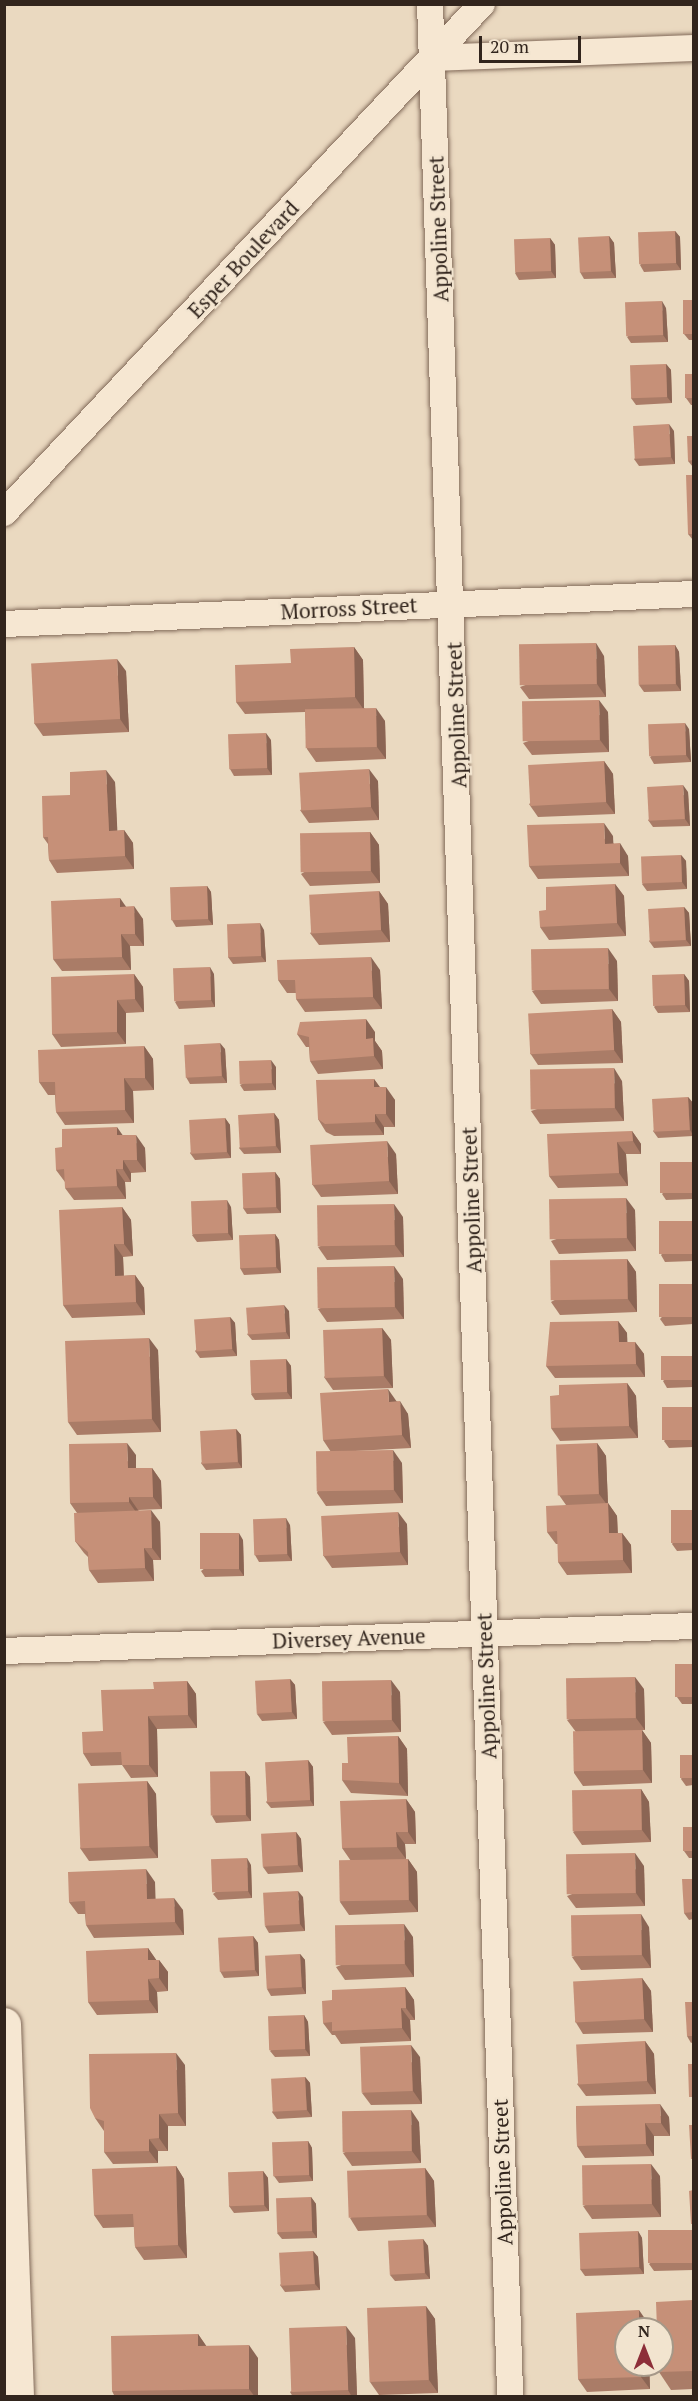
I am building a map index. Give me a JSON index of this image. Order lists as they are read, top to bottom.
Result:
{
  "streets": {
    "street": [
      "Appoline Street",
      "Esper Boulevard",
      "Morross Street",
      "Diversey Avenue"
    ]
  },
  "crossings": [
    ["Appoline Street", "Esper Boulevard"],
    ["Appoline Street", "Morross Street"],
    ["Appoline Street", "Diversey Avenue"]
  ],
  "scale_bar": "20 m",
  "north": "top"
}
